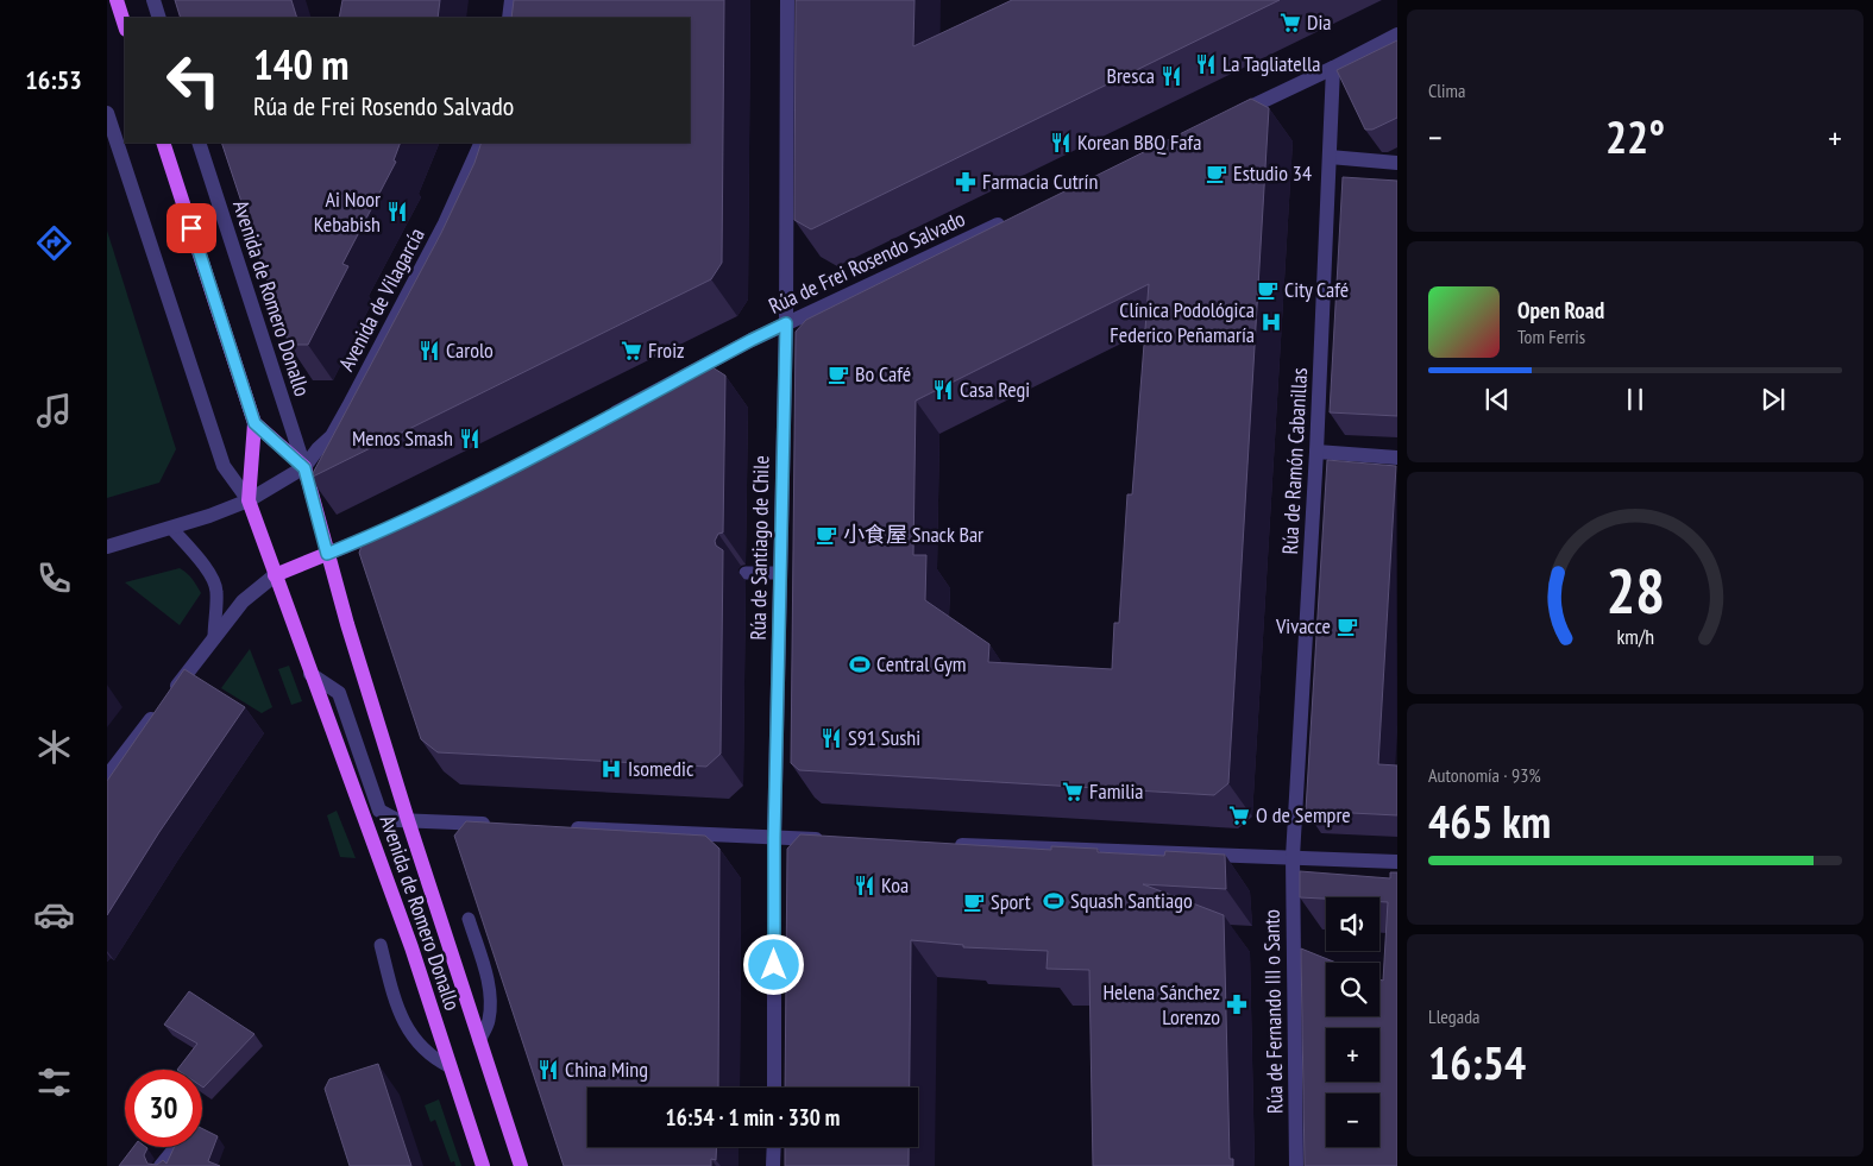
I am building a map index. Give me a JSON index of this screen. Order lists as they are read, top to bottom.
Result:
{
  "streets": {
    "main road": ["Avenida de Romero Donallo"],
    "street": [
      "Rúa de Frei Rosendo Salvado",
      "Avenida de Vilagarcía",
      "Rúa de Ramón Cabanillas",
      "Rúa de Santiago de Chile",
      "Rúa de Fernando III o Santo"
    ]
  },
  "crossings": [
    ["Rúa de Frei Rosendo Salvado", "Rúa de Santiago de Chile"],
    ["Avenida de Romero Donallo", "Avenida de Vilagarcía"],
    ["Rúa de Ramón Cabanillas", "Rúa de Fernando III o Santo"]
  ],
  "places": {
    "supermarket": [
      "Dia",
      "Froiz",
      "Familia",
      "O de Sempre"
    ],
    "restaurant": [
      "La Tagliatella",
      "Bresca",
      "Korean BBQ Fafa",
      "Ai Noor Kebabish",
      "Carolo",
      "Casa Regi",
      "Menos Smash",
      "S91 Sushi",
      "Koa",
      "China Ming"
    ],
    "cafe": [
      "Estudio 34",
      "City Café",
      "Bo Café",
      "小食屋 Snack Bar",
      "Vivacce",
      "Sport"
    ],
    "pharmacy": ["Farmacia Cutrín", "Helena Sánchez Lorenzo"],
    "hospital": ["Clínica Podológica Federico Peñamaría", "Isomedic"],
    "sports": ["Central Gym", "Squash Santiago"]
  },
  "page": {
    "tabs": "16:53",
    "tile": [
      "Clima",
      ["Autonomía · 93%", "465 km"],
      ["Llegada", "16:54"]
    ],
    "turn": ["140 m", "Rúa de Frei Rosendo Salvado"],
    "heat": ["−", "22°", "+"],
    "song": ["Open Road", "Tom Ferris"],
    "map_buttons": ["+", "−"],
    "limit": "30",
    "trip": "16:54 · 1 min · 330 m",
    "gauge": ["28", "km/h"]
  }
}
